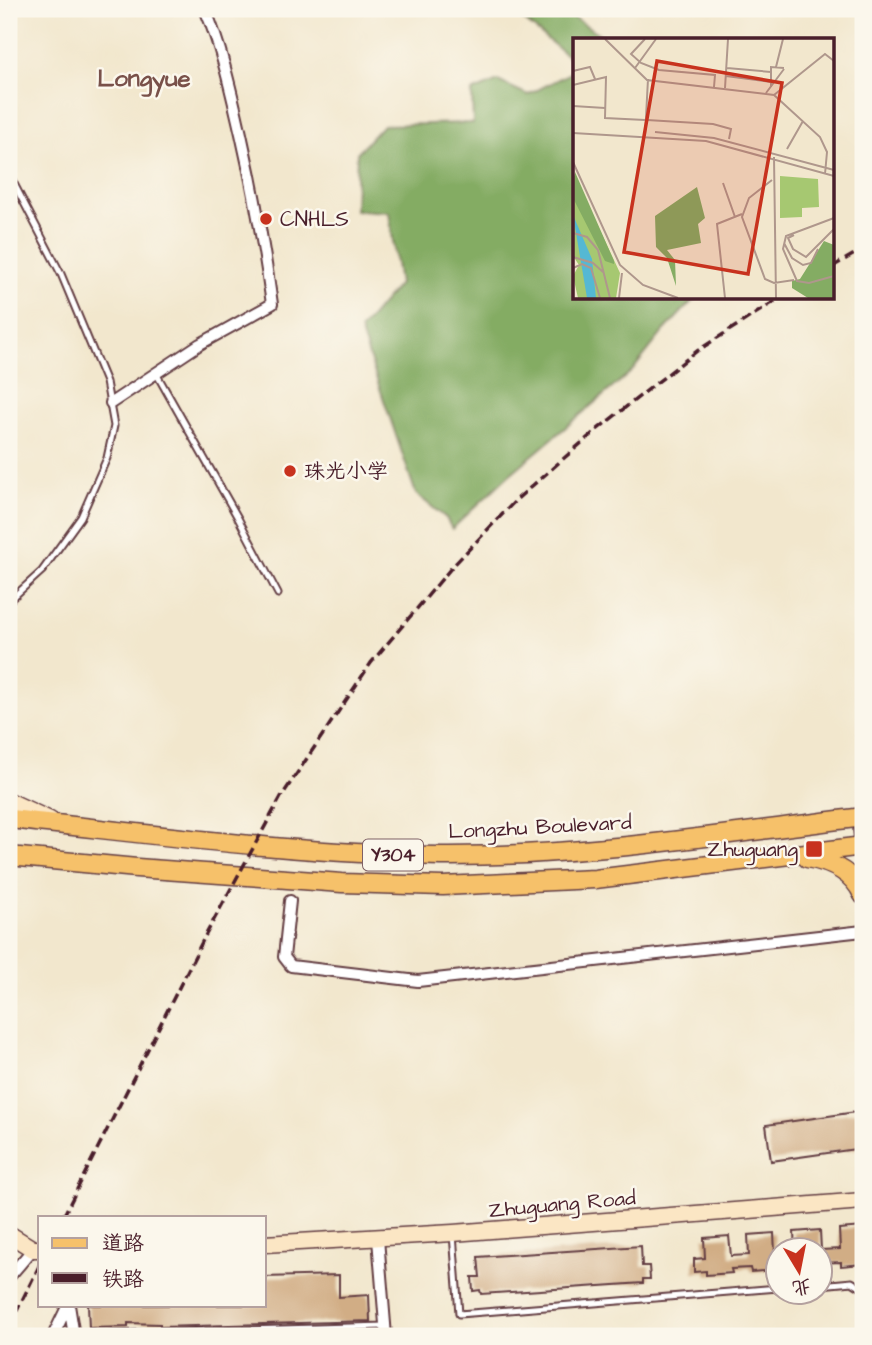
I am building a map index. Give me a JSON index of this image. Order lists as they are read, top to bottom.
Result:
{
  "streets": {
    "main road": ["Longzhu Boulevard", "Y304", "Zhuguang Road"]
  },
  "districts": ["Longyue"],
  "places": {
    "other": ["CNHLS", "珠光小学"],
    "transit": ["Zhuguang"]
  },
  "legend": ["道路", "铁路"],
  "north": "bottom"
}
